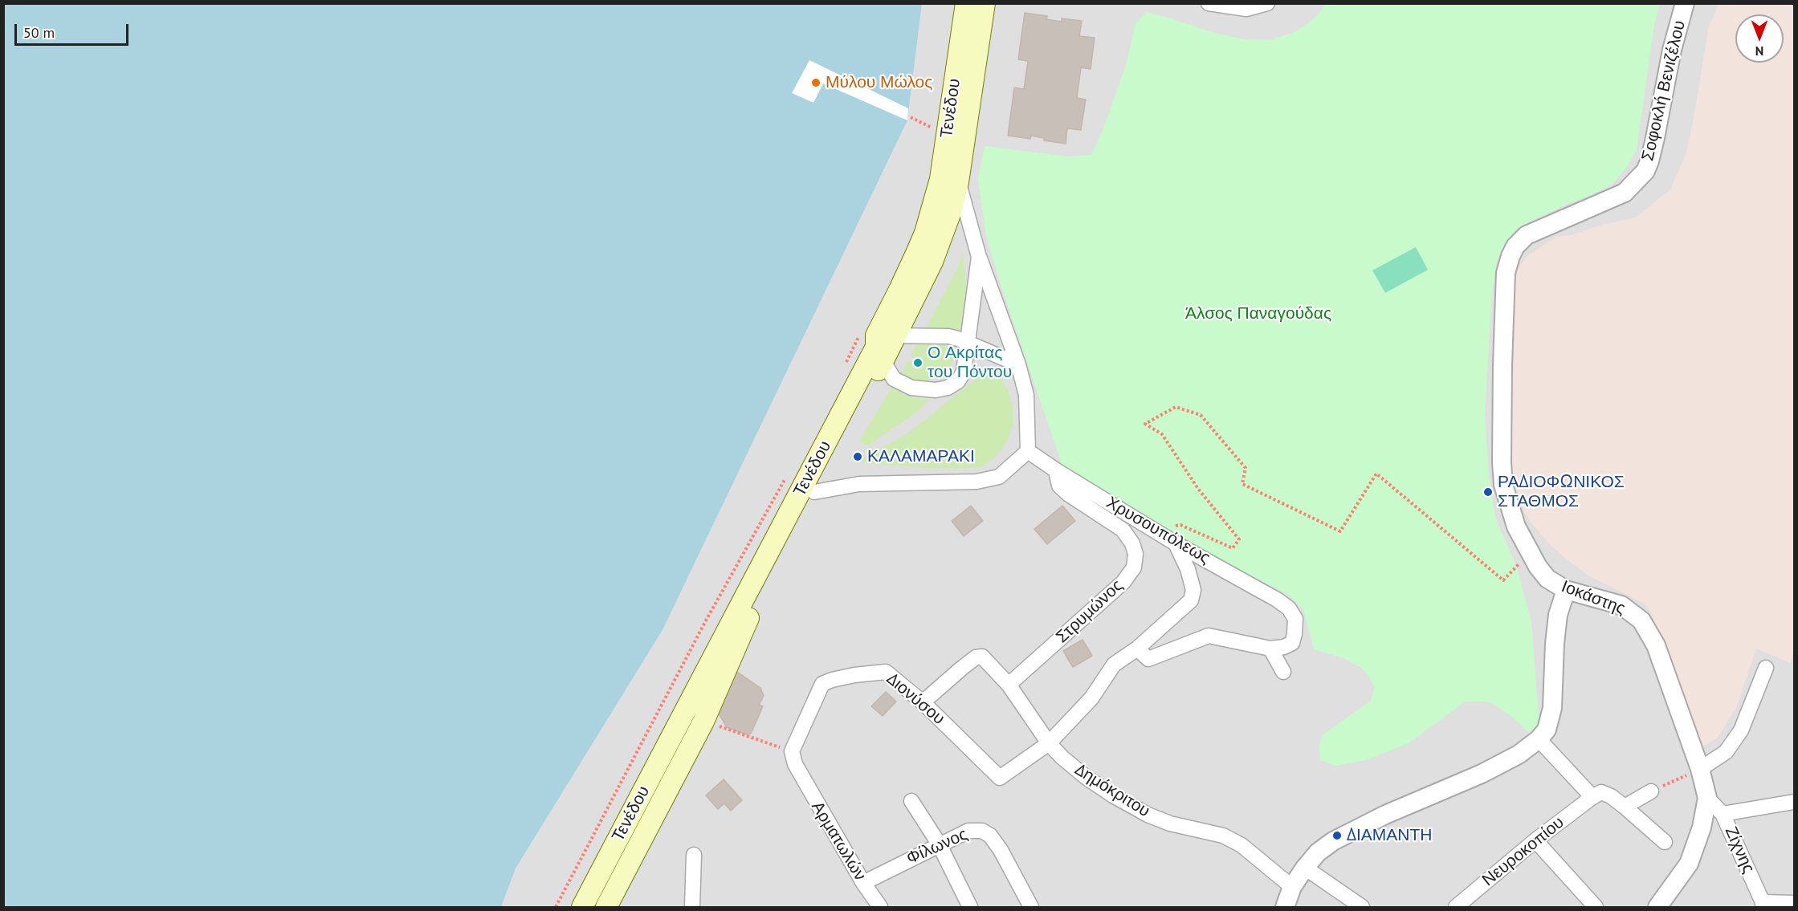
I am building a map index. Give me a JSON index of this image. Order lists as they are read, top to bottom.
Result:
{
  "streets": {
    "main road": ["Τενέδου"],
    "street": [
      "Σοφοκλή Βενιζέλου",
      "Χρυσουπόλεως",
      "Ιοκάστης",
      "Στρυμώνος",
      "Διονύσου",
      "Δημόκριτου",
      "Αρματωλών",
      "Φίλωνος",
      "Ζίχνης",
      "Νευροκοπίου"
    ]
  },
  "crossings": [
    ["Σοφοκλή Βενιζέλου", "Ιοκάστης"],
    ["Χρυσουπόλεως", "Στρυμώνος"],
    ["Ιοκάστης", "Ζίχνης"],
    ["Στρυμώνος", "Δημόκριτου"],
    ["Διονύσου", "Δημόκριτου"],
    ["Διονύσου", "Αρματωλών"],
    ["Αρματωλών", "Φίλωνος"]
  ],
  "parks": ["Άλσος Παναγούδας"],
  "places": [
    "Μύλου Μώλος",
    "Ο Ακρίτας του Πόντου",
    "ΚΑΛΑΜΑΡΑΚΙ",
    "ΡΑΔΙΟΦΩΝΙΚΟΣ ΣΤΑΘΜΟΣ",
    "ΔΙΑΜΑΝΤΗ"
  ],
  "scale_bar": "50 m",
  "north": "bottom"
}
